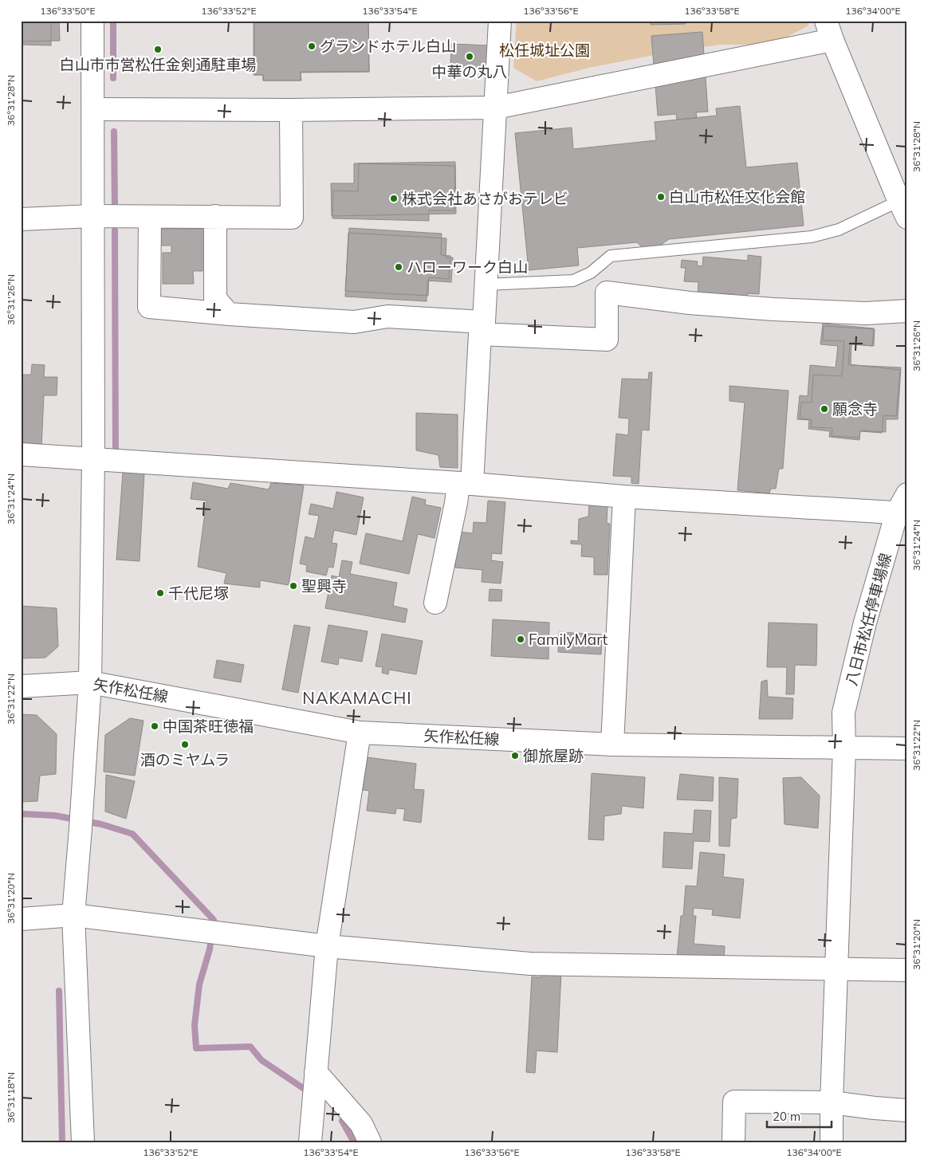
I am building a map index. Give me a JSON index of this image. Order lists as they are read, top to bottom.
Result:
{
  "streets": {
    "street": ["八日市松任停車場線", "矢作松任線"]
  },
  "crossings": [
    ["八日市松任停車場線", "矢作松任線"]
  ],
  "districts": ["NAKAMACHI"],
  "parks": ["松任城址公園"],
  "places": [
    "グランドホテル白山",
    "白山市市営松任金剣通駐車場",
    "中華の丸八",
    "白山市松任文化会館",
    "株式会社あさがおテレビ",
    "ハローワーク白山",
    "願念寺",
    "聖興寺",
    "千代尼塚",
    "FamilyMart",
    "中国茶旺徳福",
    "酒のミヤムラ",
    "御旅屋跡"
  ],
  "scale_bar": "20 m",
  "coordinates": [
    "136°33'50\"E",
    "136°33'52\"E",
    "136°33'54\"E",
    "136°33'56\"E",
    "136°33'58\"E",
    "136°34'00\"E",
    "36°31'28\"N",
    "36°31'26\"N",
    "36°31'24\"N",
    "36°31'22\"N",
    "36°31'20\"N",
    "36°31'18\"N"
  ]
}
